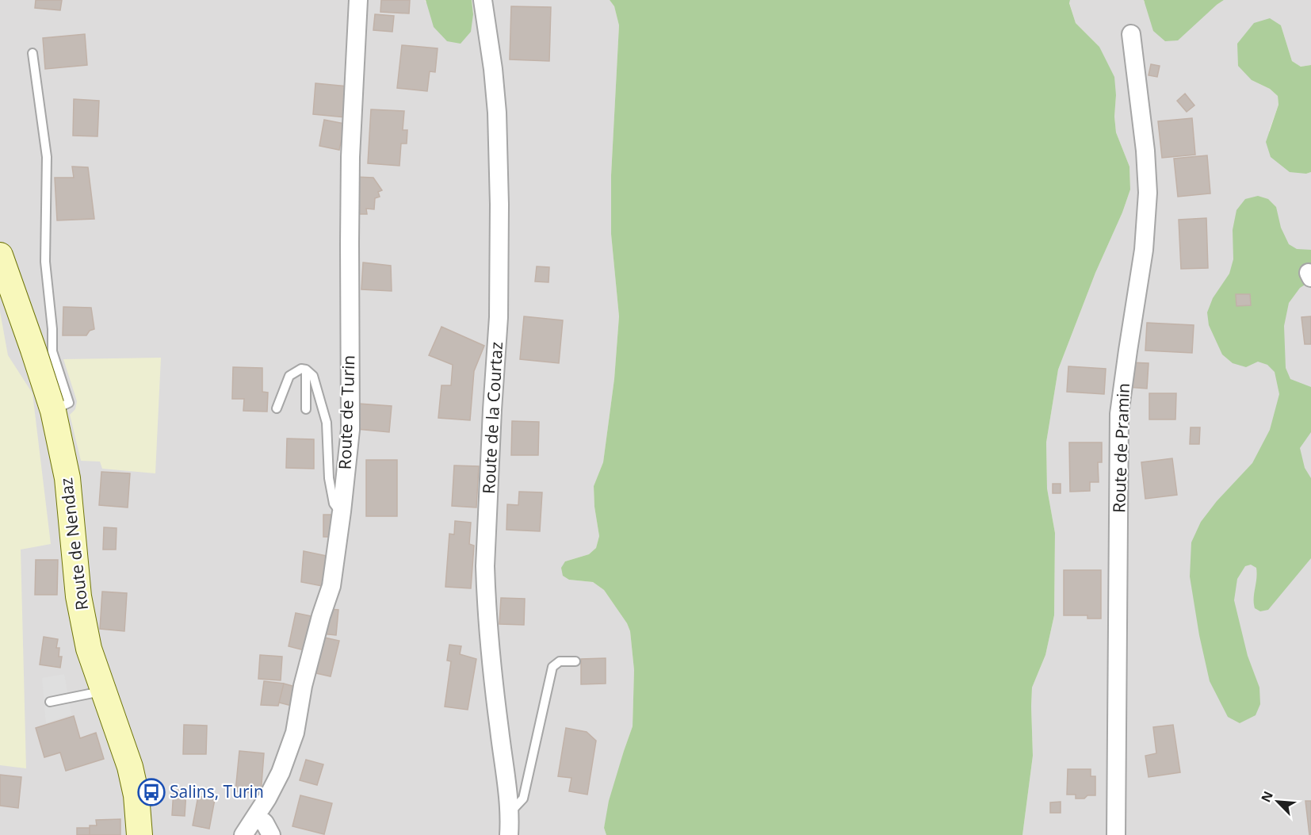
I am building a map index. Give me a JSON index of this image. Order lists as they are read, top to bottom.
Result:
{
  "streets": {
    "main road": ["Route de Nendaz"],
    "street": ["Route de Turin", "Route de la Courtaz", "Route de Pramin"]
  },
  "places": {
    "bus stop": ["Salins, Turin"]
  },
  "north": "top left"
}
